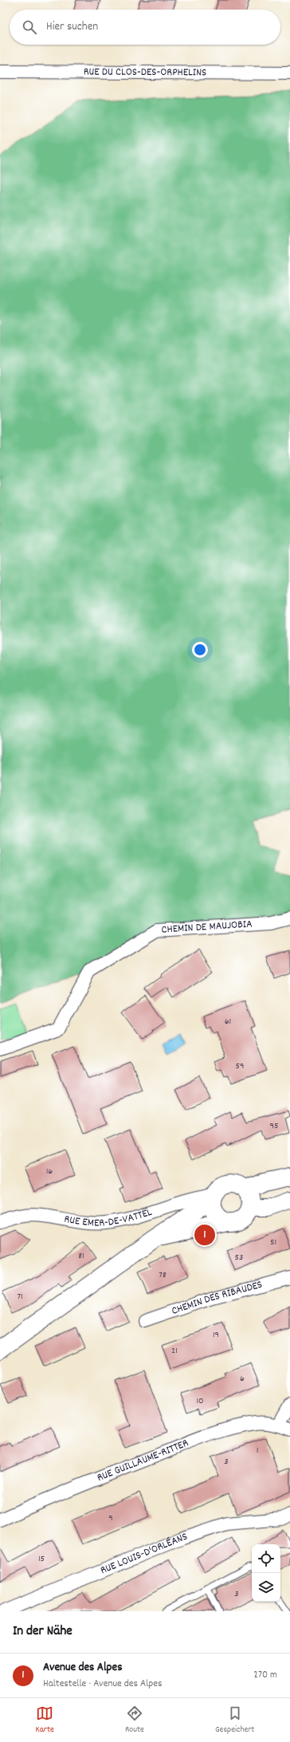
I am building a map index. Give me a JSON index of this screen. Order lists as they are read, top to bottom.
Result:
{
  "streets": {
    "street": [
      "RUE DU CLOS-DES-ORPHELINS",
      "CHEMIN DE MAUJOBIA",
      "RUE EMER-DE-VATTEL",
      "CHEMIN DES RIBAUDES",
      "RUE GUILLAUME-RITTER",
      "RUE LOUIS-D'ORLÉANS"
    ]
  },
  "house_numbers": [
    "61",
    "59",
    "95",
    "16",
    "51",
    "81",
    "53",
    "78",
    "71",
    "19",
    "21",
    "6",
    "10",
    "1",
    "3",
    "9",
    "15",
    "3"
  ],
  "page": {
    "search": "Hier suchen",
    "pins": "1",
    "heading": "In der Nähe",
    "list": [
      {
        "mark": "1",
        "name": "Avenue des Alpes",
        "note": "Haltestelle · Avenue des Alpes",
        "value": "270 m"
      }
    ],
    "nav": ["Karte", "Route", "Gespeichert"]
  }
}
